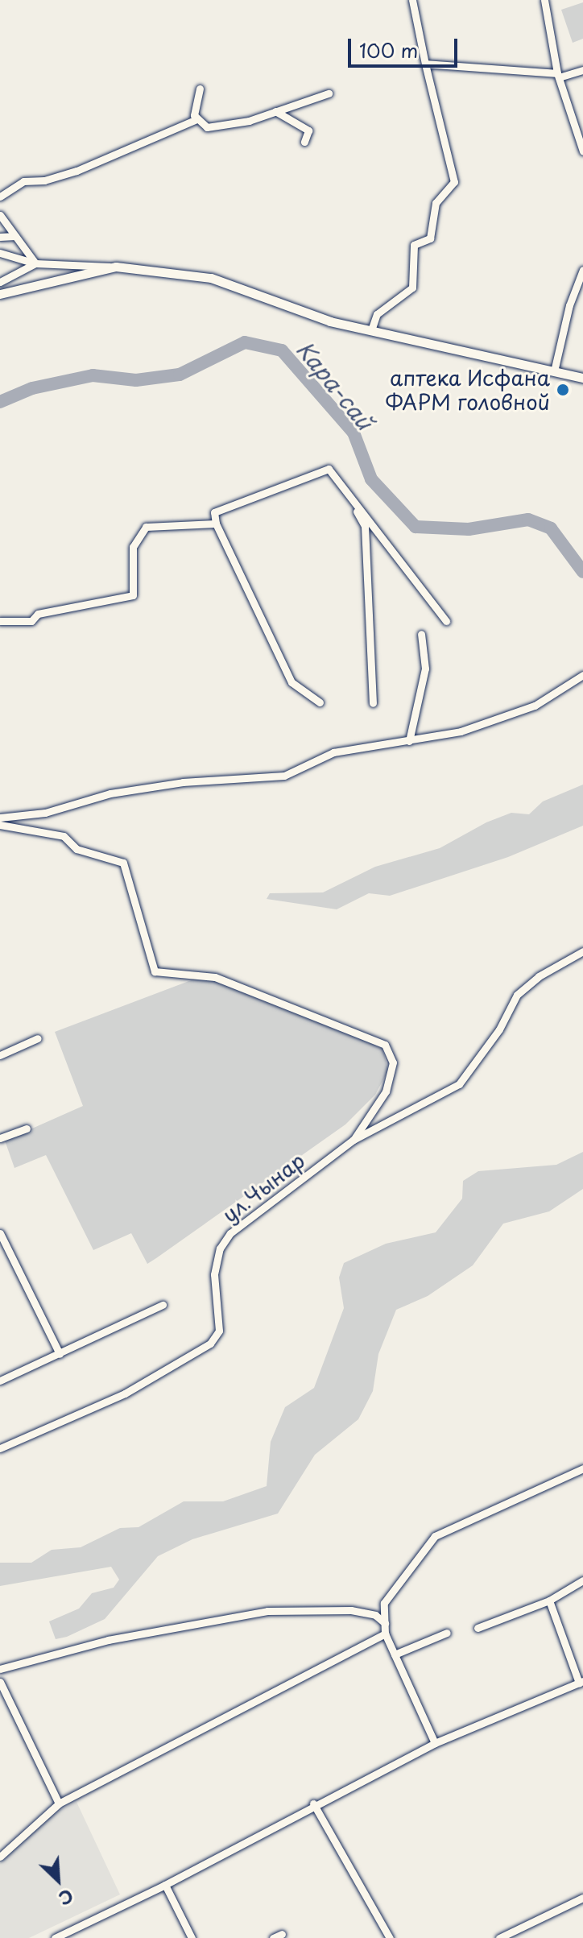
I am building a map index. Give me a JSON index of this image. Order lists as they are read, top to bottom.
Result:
{
  "streets": {
    "street": ["ул.Чынар"]
  },
  "water": ["Кара-сай"],
  "places": ["аптека Исфана ФАРМ головной"],
  "scale_bar": "100 m",
  "north": "bottom right"
}
